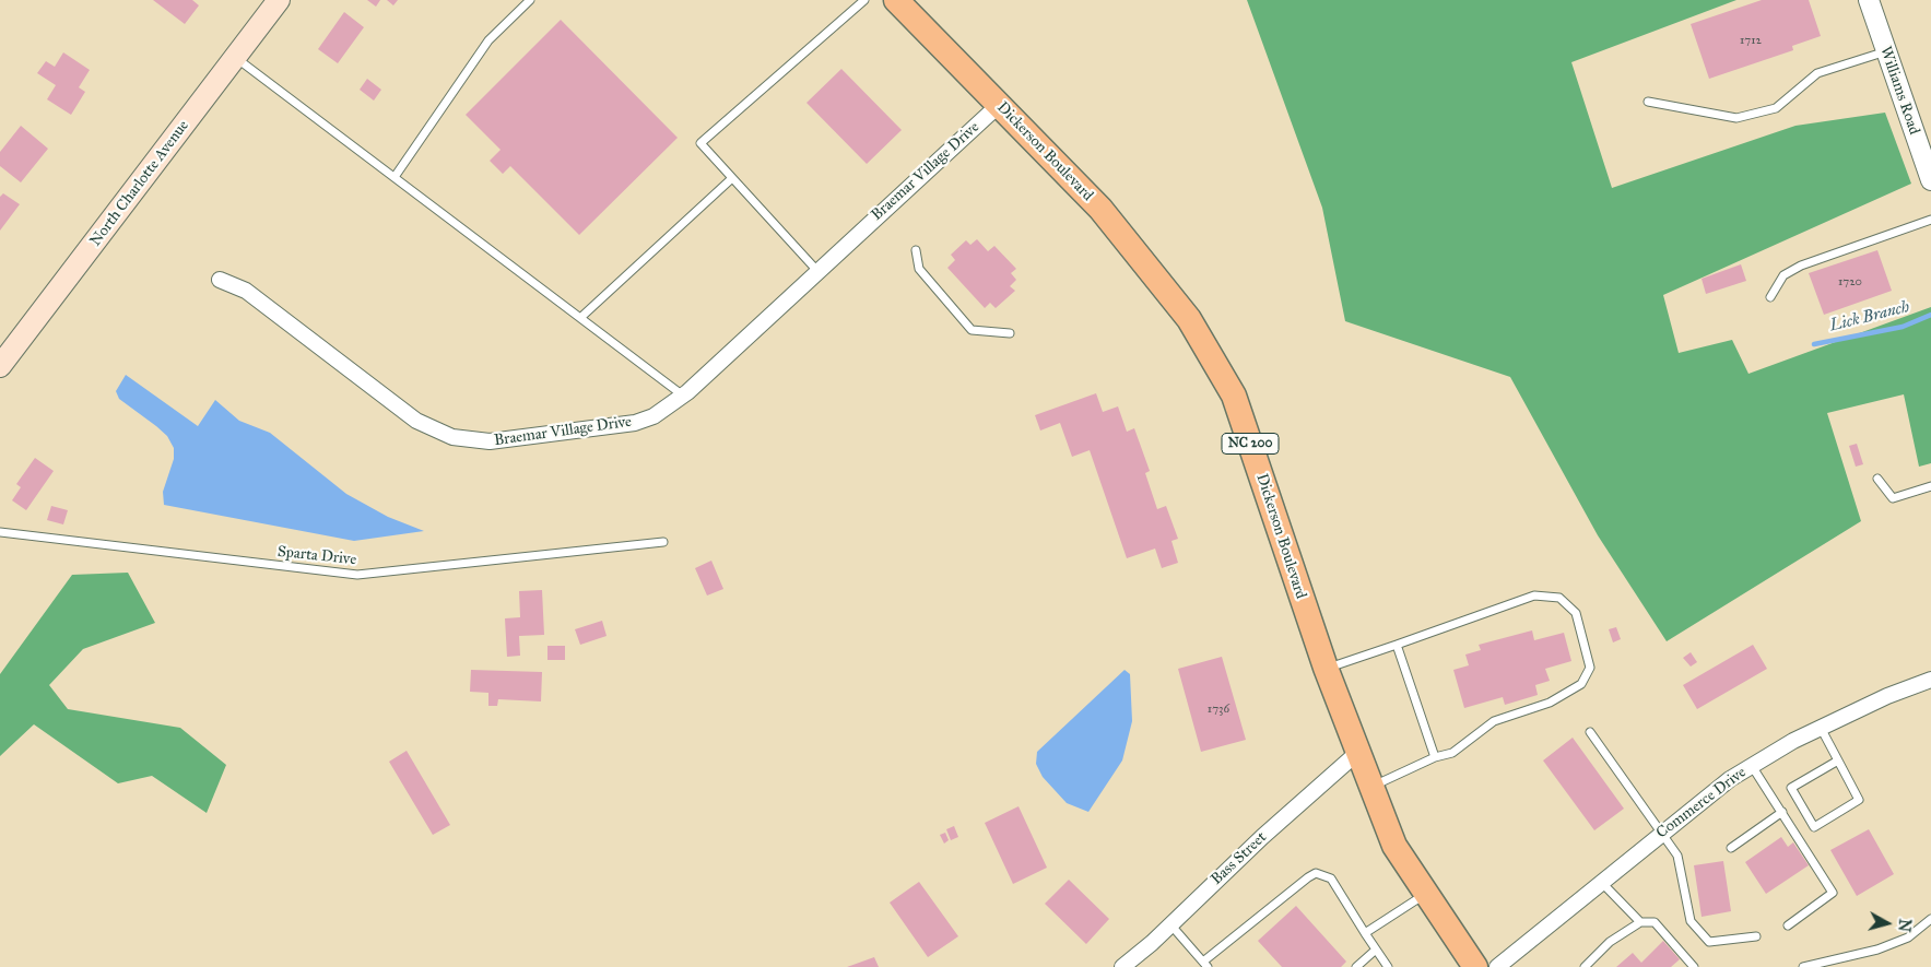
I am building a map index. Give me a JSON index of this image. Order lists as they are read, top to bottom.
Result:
{
  "streets": {
    "main road": ["Dickerson Boulevard", "North Charlotte Avenue", "NC 200"],
    "street": [
      "Williams Road",
      "Braemar Village Drive",
      "Commerce Drive",
      "Bass Street"
    ],
    "lane": ["Sparta Drive"]
  },
  "crossings": [
    ["Dickerson Boulevard", "Braemar Village Drive"],
    ["Dickerson Boulevard", "Bass Street"]
  ],
  "water": ["Lick Branch"],
  "house_numbers": ["1712", "1720", "1736"],
  "north": "right"
}
